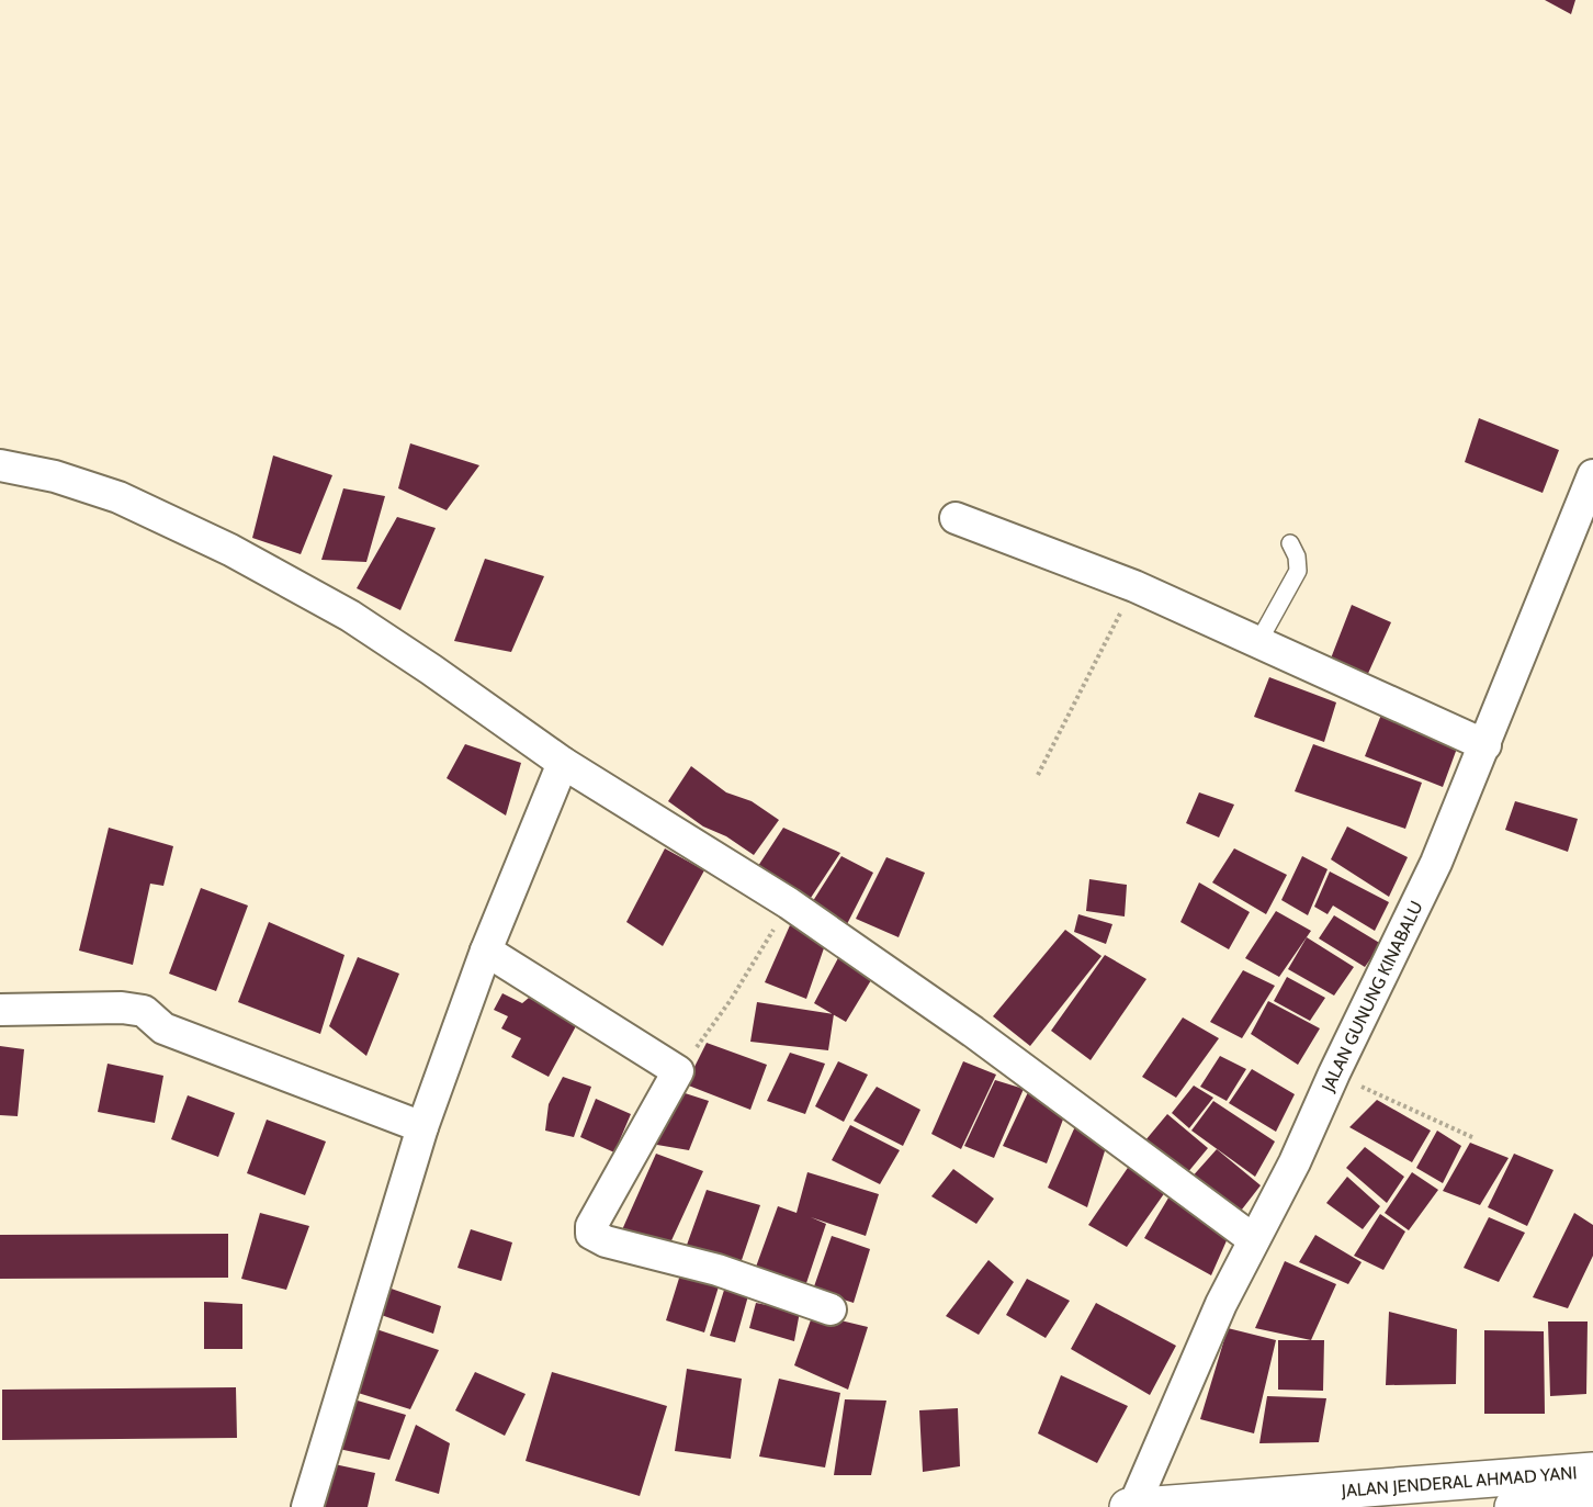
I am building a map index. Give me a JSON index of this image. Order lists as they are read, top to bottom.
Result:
{
  "streets": {
    "main road": ["JALAN JENDERAL AHMAD YANI"],
    "street": ["JALAN GUNUNG KINABALU"]
  },
  "crossings": [
    ["JALAN GUNUNG KINABALU", "JALAN JENDERAL AHMAD YANI"]
  ]
}
